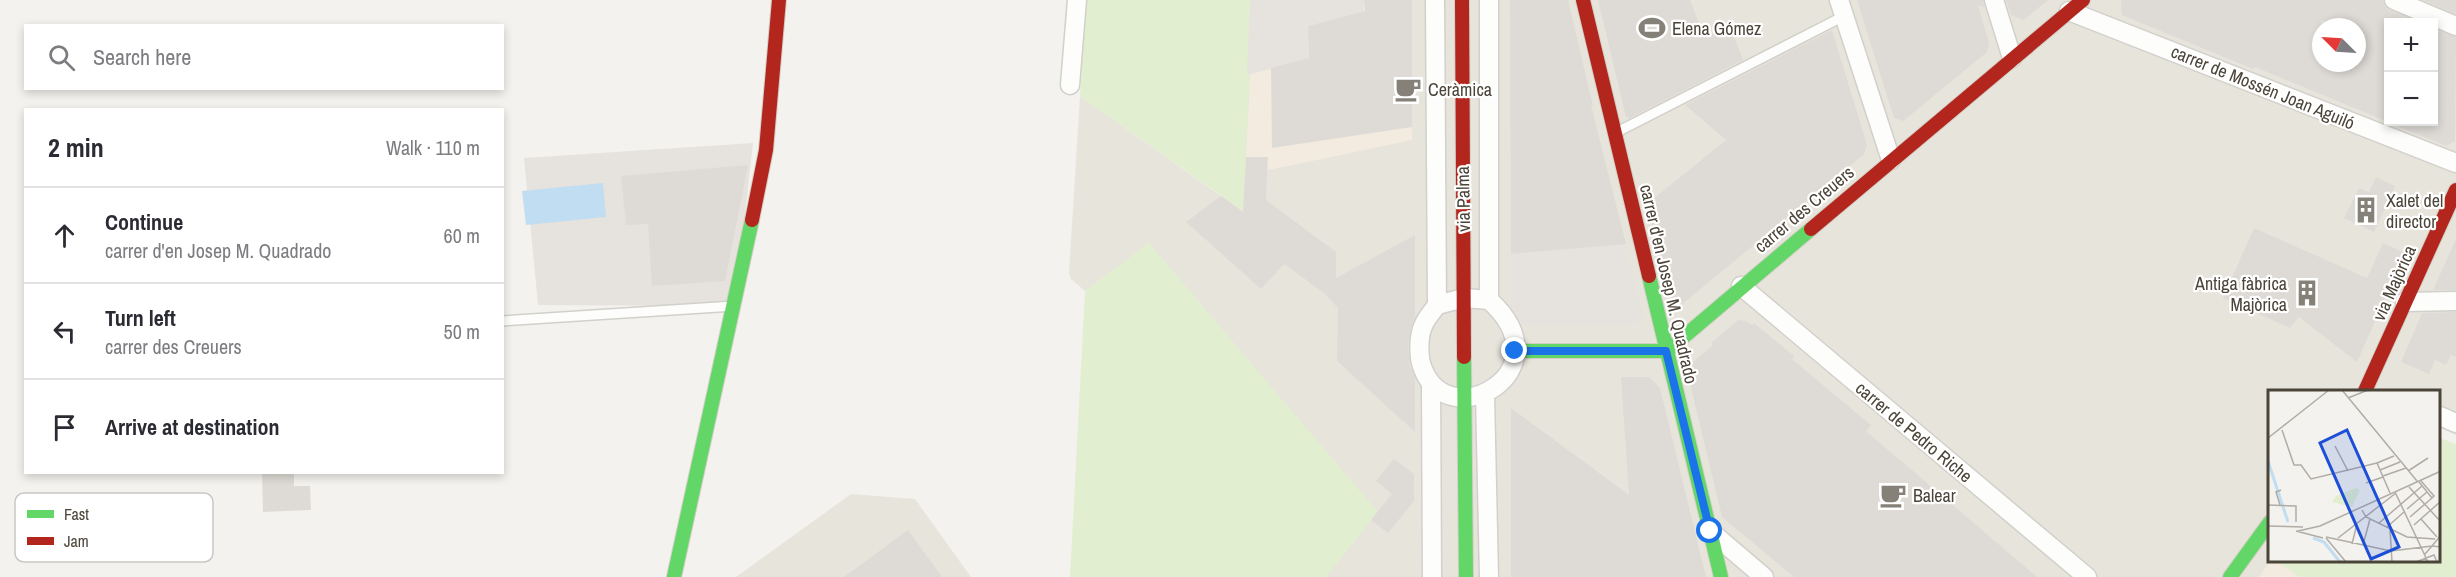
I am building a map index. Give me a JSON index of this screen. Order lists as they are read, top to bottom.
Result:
{
  "streets": {
    "street": [
      "carrer de Mossén Joan Aguiló",
      "via Palma",
      "carrer des Creuers",
      "via Majòrica",
      "carrer d'en Josep M. Quadrado",
      "carrer de Pedro Riche"
    ]
  },
  "crossings": [
    ["carrer de Mossén Joan Aguiló", "carrer des Creuers"],
    ["carrer des Creuers", "carrer d'en Josep M. Quadrado"],
    ["carrer des Creuers", "carrer de Pedro Riche"]
  ],
  "places": {
    "sports": ["Elena Gómez"],
    "cafe": ["Ceràmica", "Balear"],
    "building": ["Xalet del director", "Antiga fàbrica Majòrica"]
  },
  "legend": ["Fast", "Jam"],
  "north": "top left",
  "page": {
    "map_buttons": ["+", "−"],
    "search": "Search here",
    "heading": ["2 min", "Walk · 110 m"],
    "list": [
      ["Continue", "carrer d'en Josep M. Quadrado", "60 m"],
      ["Turn left", "carrer des Creuers", "50 m"],
      "Arrive at destination"
    ]
  }
}
